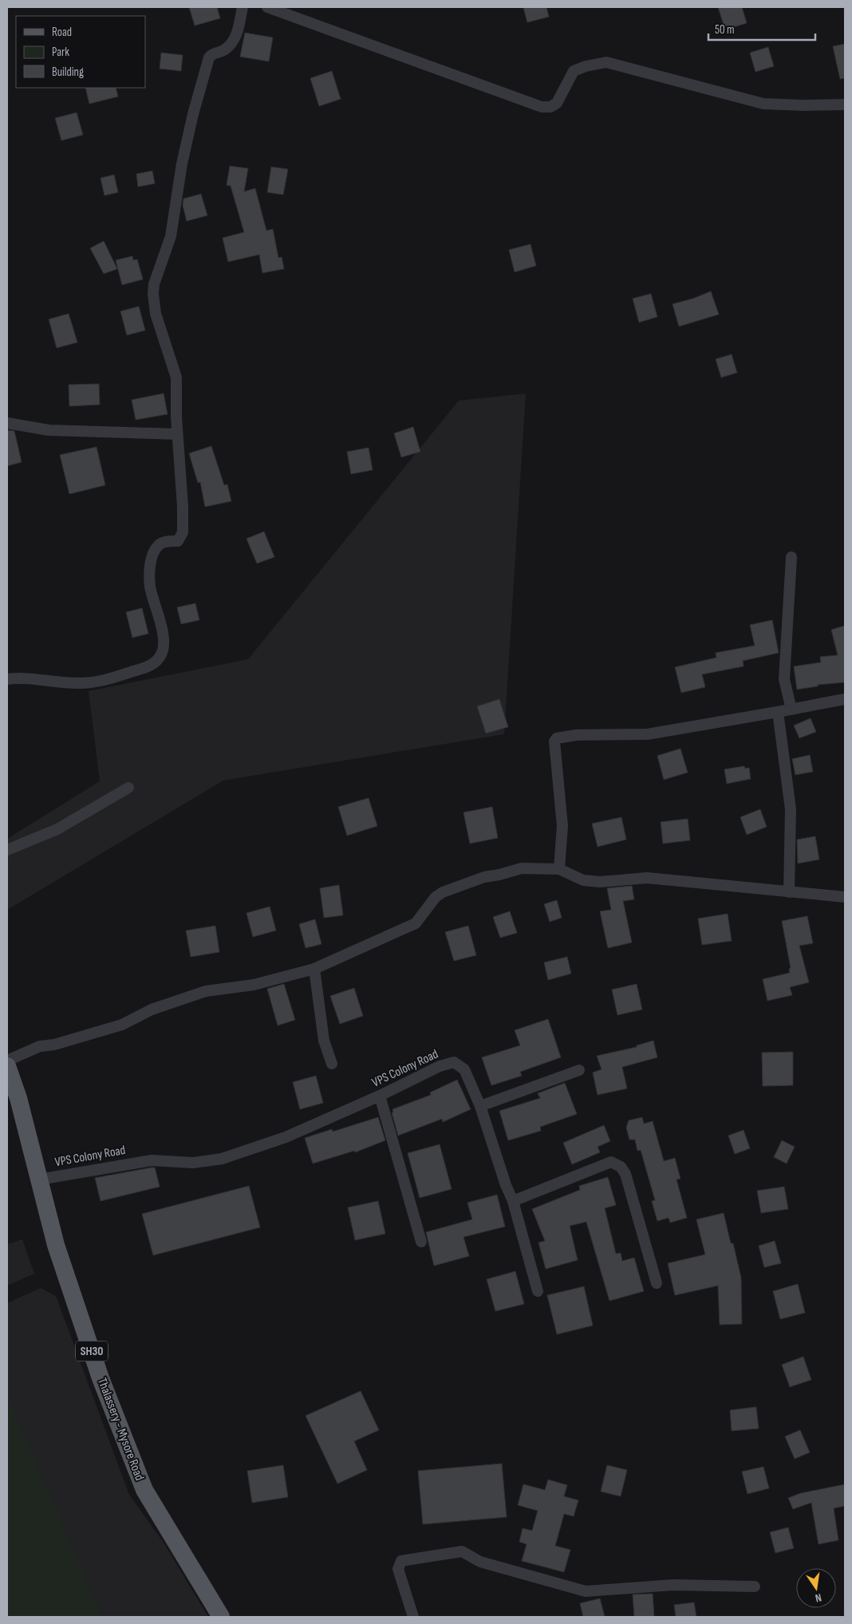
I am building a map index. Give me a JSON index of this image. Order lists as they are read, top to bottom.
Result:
{
  "streets": {
    "main road": ["SH30", "Thalassery - Mysore Road"],
    "street": ["VPS Colony Road"]
  },
  "crossings": [
    ["VPS Colony Road", "Thalassery - Mysore Road"]
  ],
  "legend": ["Road", "Park", "Building"],
  "scale_bar": "50 m",
  "north": "bottom"
}
